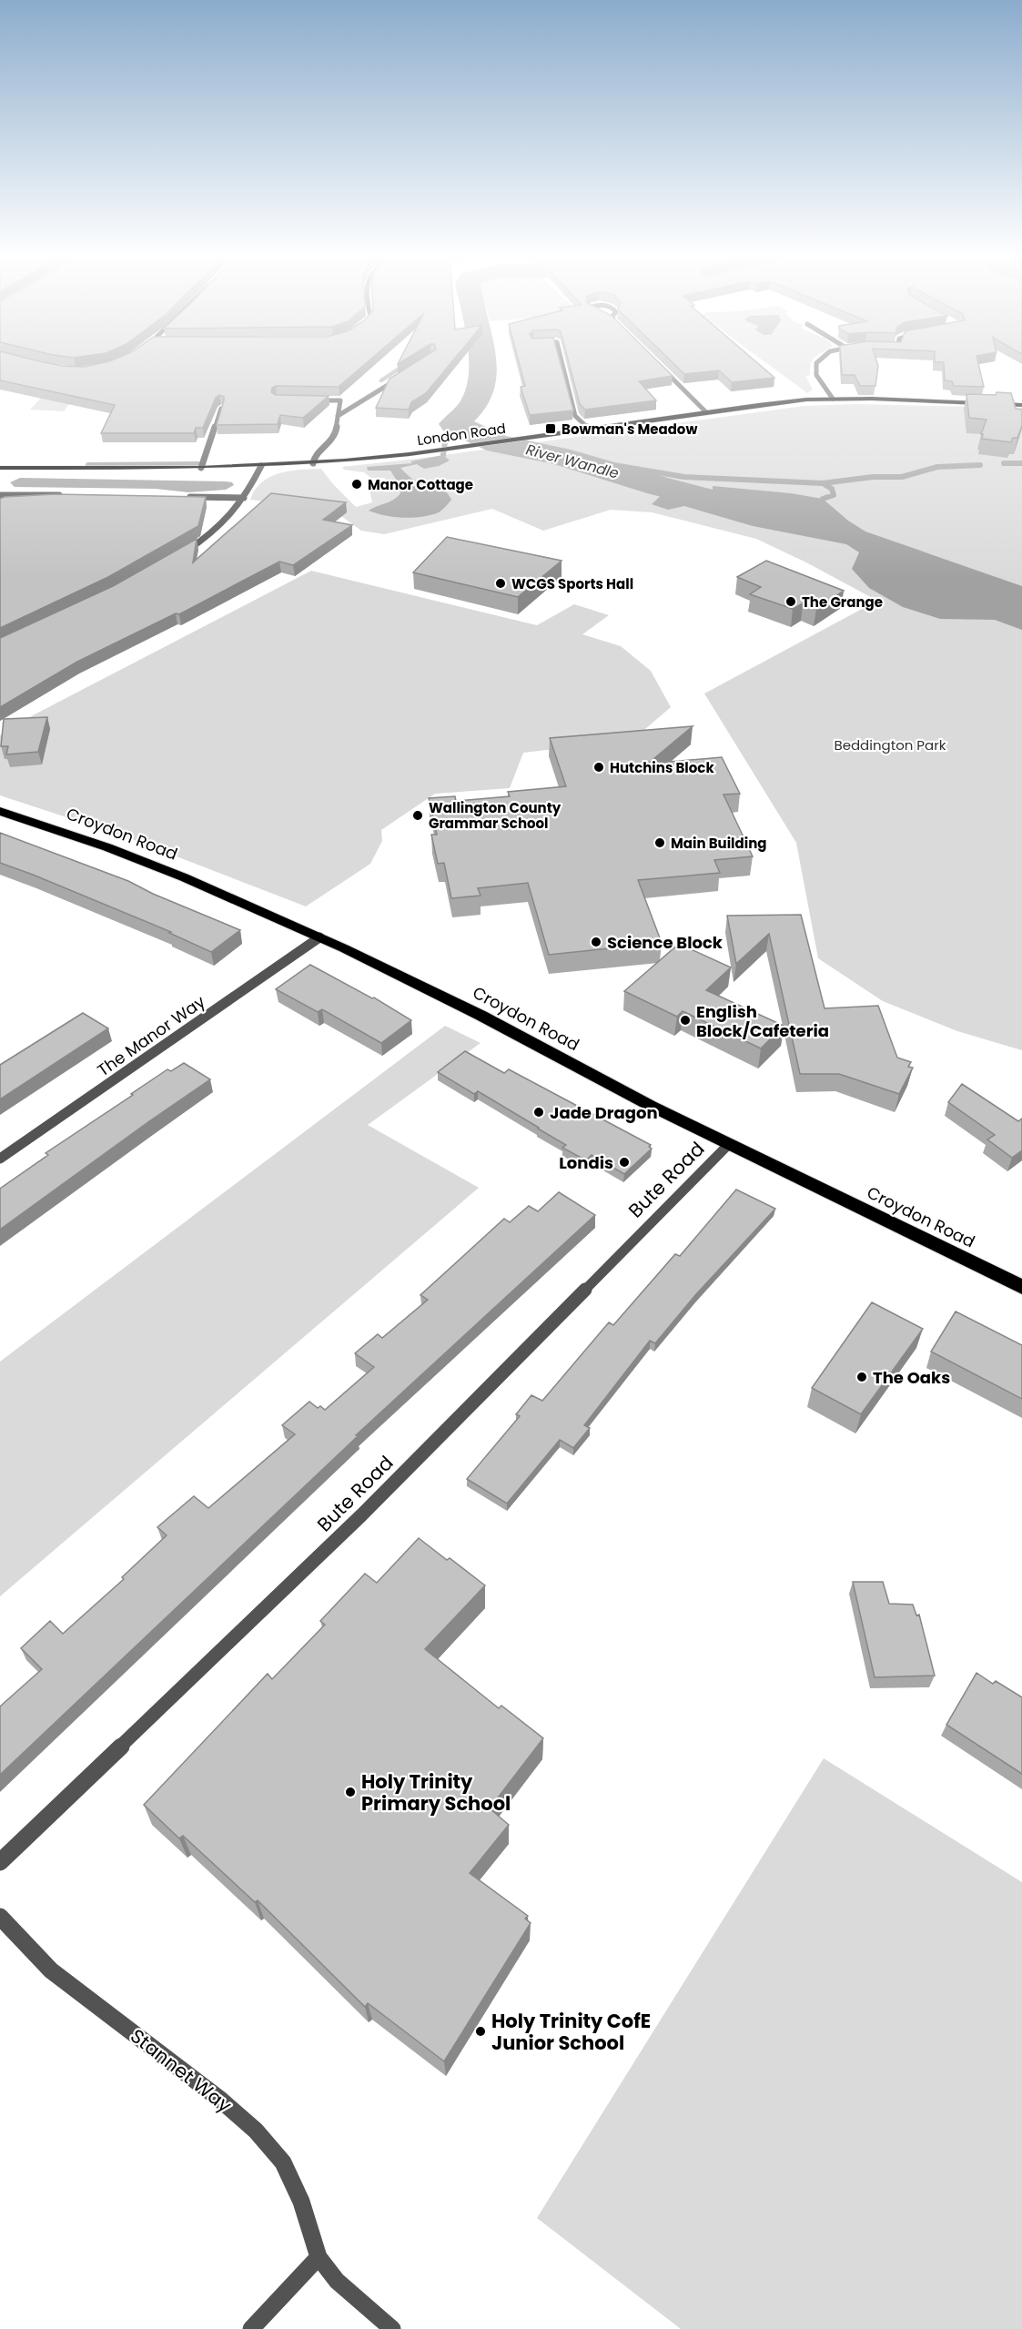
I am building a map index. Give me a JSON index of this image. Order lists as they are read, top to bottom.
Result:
{
  "streets": {
    "highway": ["Croydon Road"],
    "main road": ["London Road"],
    "street": ["The Manor Way", "Bute Road", "Stannet Way"]
  },
  "crossings": [
    ["Croydon Road", "The Manor Way"],
    ["Croydon Road", "Bute Road"]
  ],
  "water": ["River Wandle"],
  "parks": ["Beddington Park"],
  "places": {
    "transit": ["Bowman's Meadow"],
    "other": [
      "Manor Cottage",
      "WCGS Sports Hall",
      "The Grange",
      "Hutchins Block",
      "Wallington County Grammar School",
      "Main Building",
      "Science Block",
      "English Block/Cafeteria",
      "Jade Dragon",
      "Londis",
      "The Oaks",
      "Holy Trinity Primary School",
      "Holy Trinity CofE Junior School"
    ]
  }
}
